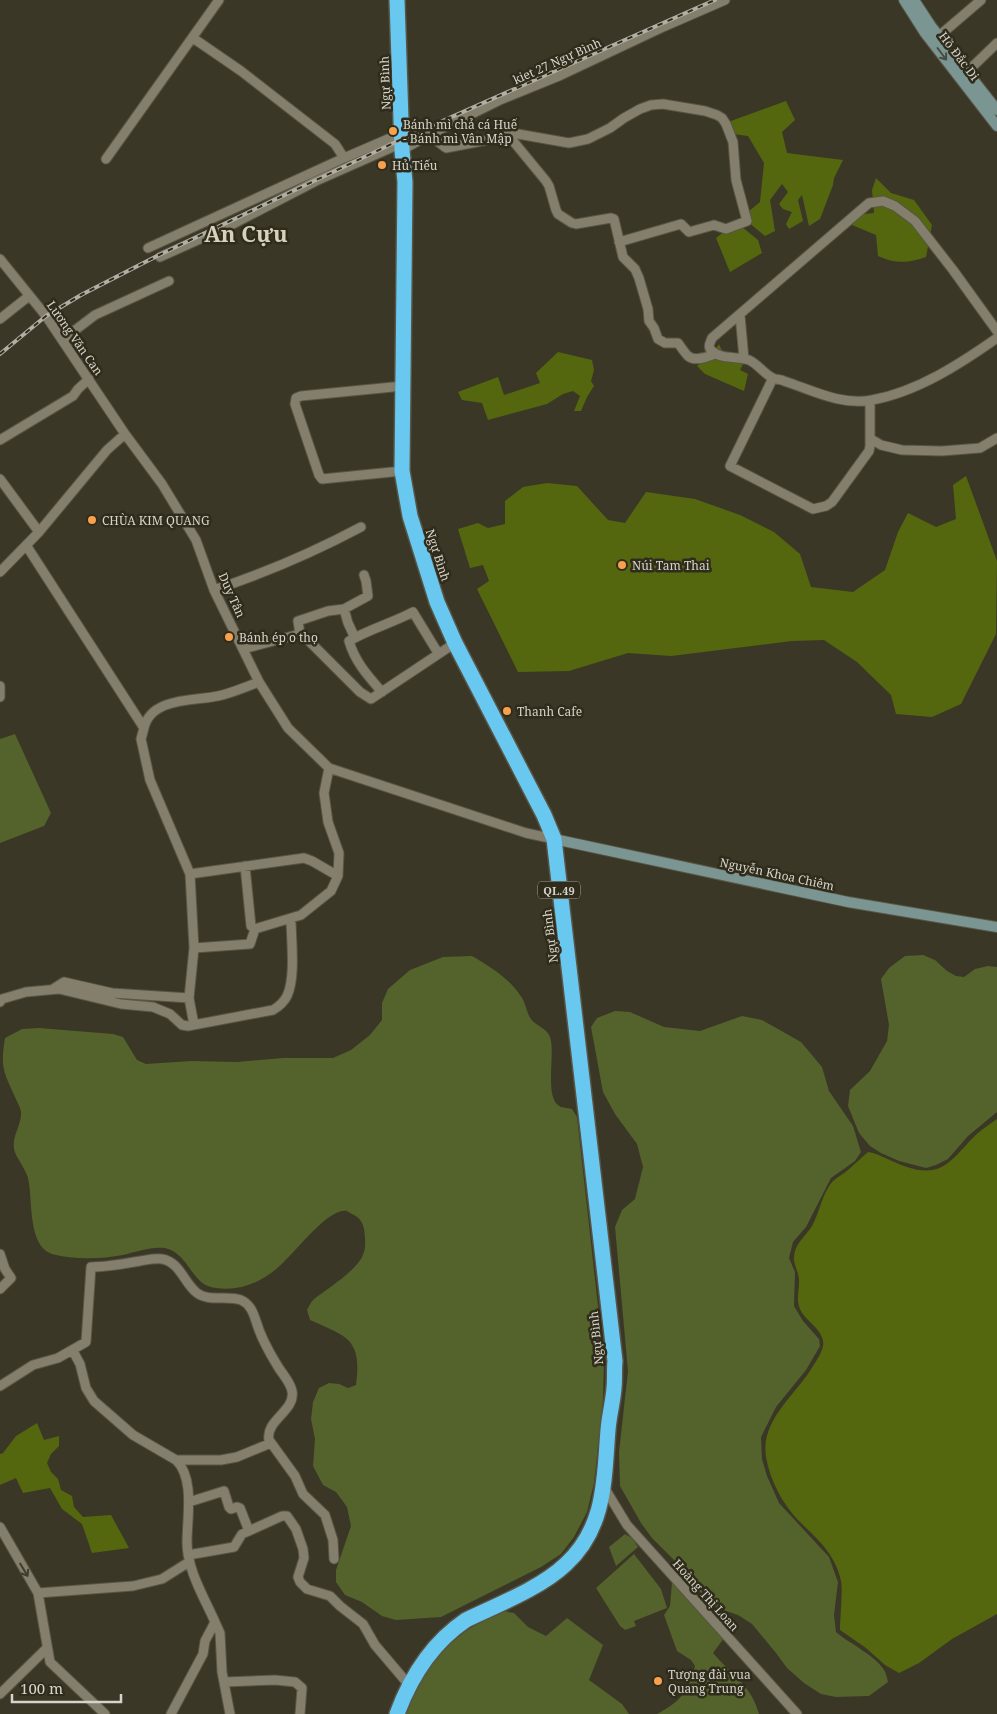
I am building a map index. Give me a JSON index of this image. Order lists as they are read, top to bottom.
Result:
{
  "streets": {
    "highway": ["Ngự Bình", "QL.49"],
    "street": [
      "Hồ Đắc Di",
      "kiet 27 Ngự Bình",
      "Lương Văn Can",
      "Duy Tân",
      "Nguyễn Khoa Chiêm",
      "Hoàng Thị Loan"
    ]
  },
  "crossings": [
    ["kiet 27 Ngự Bình", "Ngự Bình"],
    ["Ngự Bình", "Duy Tân"],
    ["Ngự Bình", "Nguyễn Khoa Chiêm"],
    ["Ngự Bình", "Hoàng Thị Loan"],
    ["Lương Văn Can", "Duy Tân"],
    ["Duy Tân", "Nguyễn Khoa Chiêm"]
  ],
  "districts": ["An Cựu"],
  "places": [
    "Bánh mì chả cá Huế - Bánh mì Vân Mập",
    "Hủ Tiếu",
    "CHÙA KIM QUANG",
    "Núi Tam Thai",
    "Bánh ép o thọ",
    "Thanh Cafe",
    "Tượng đài vua Quang Trung"
  ],
  "scale_bar": "100 m"
}
